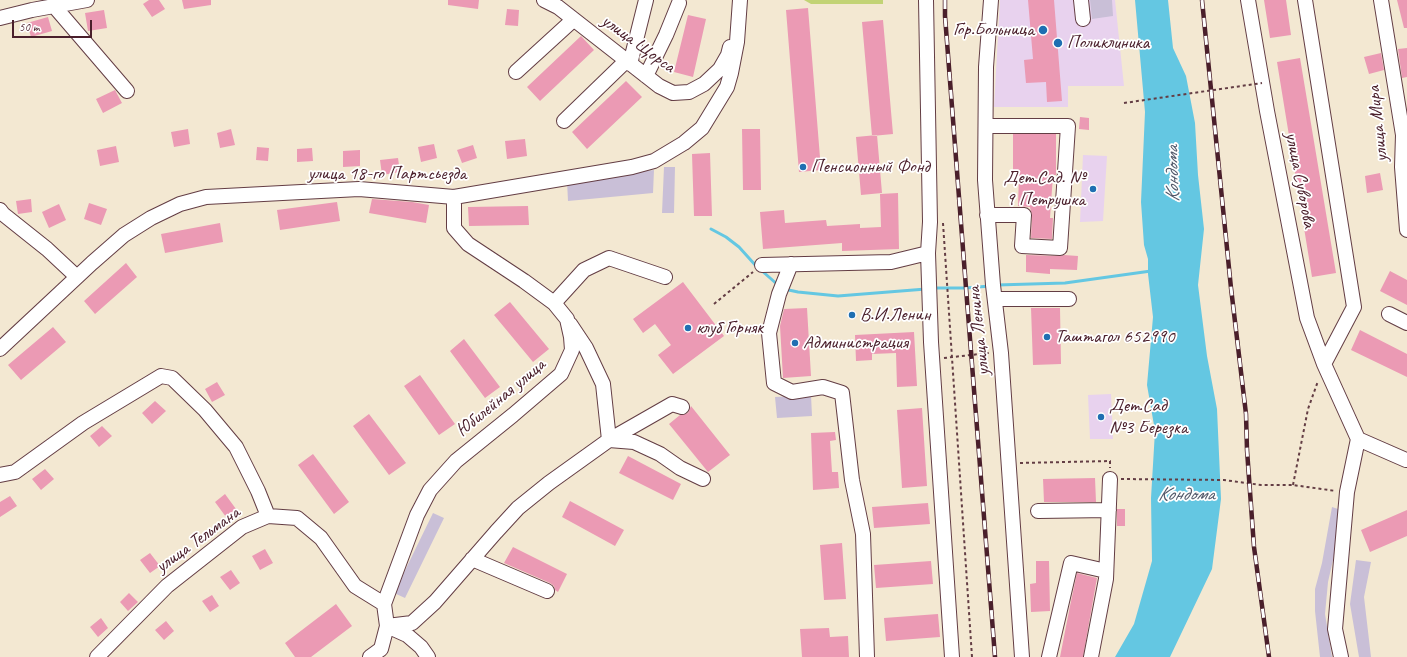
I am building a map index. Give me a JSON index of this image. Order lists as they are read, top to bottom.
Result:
{
  "streets": {
    "street": [
      "улица Щорса",
      "улица Мира",
      "улица 18-го Партсьезда",
      "улица Суворова",
      "улица Ленина",
      "Юбилейная улица",
      "улица Тельмана"
    ]
  },
  "crossings": [
    ["улица Щорса", "улица 18-го Партсьезда"],
    ["улица 18-го Партсьезда", "Юбилейная улица"],
    ["Юбилейная улица", "улица Тельмана"]
  ],
  "water": ["Кондома"],
  "places": [
    "Гор.Больница",
    "Поликлиника",
    "Пенсионный Фонд",
    "Дет.Сад. № 9 Петрушка",
    "В.И.Ленин",
    "клуб Горняк",
    "Таштагол 652990",
    "Администрация",
    "Дет.Сад №3 Березка"
  ],
  "scale_bar": "50 m"
}
